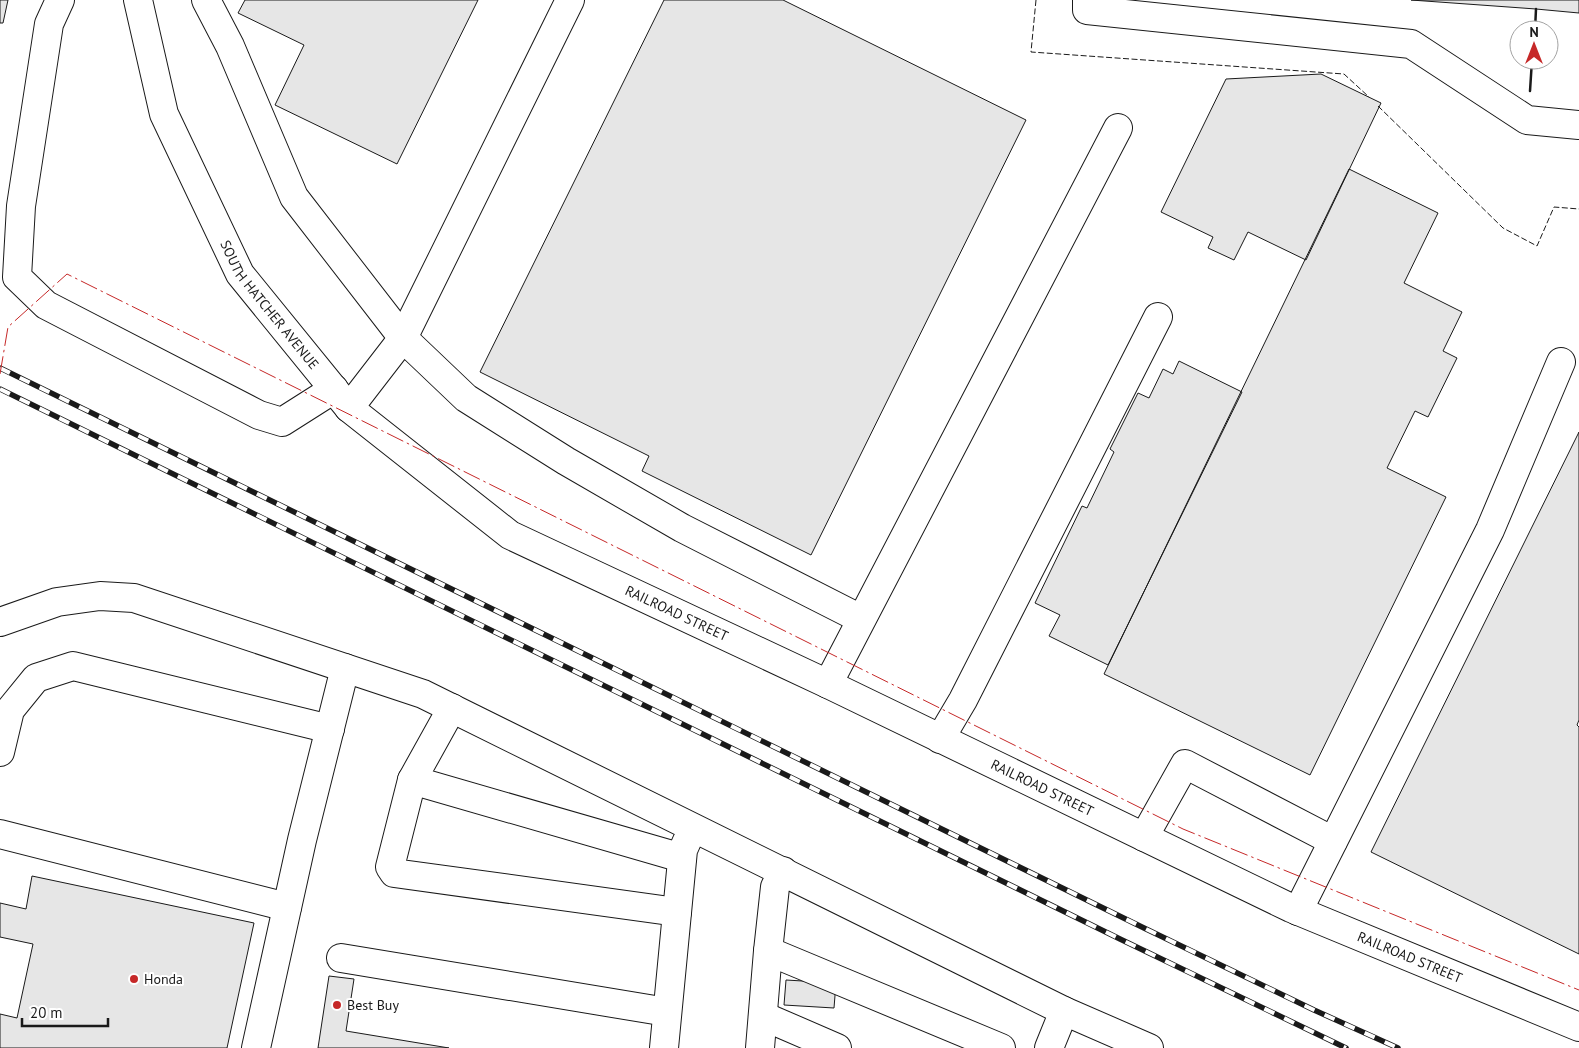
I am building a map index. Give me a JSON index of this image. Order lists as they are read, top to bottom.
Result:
{
  "streets": {
    "street": ["SOUTH HATCHER AVENUE", "RAILROAD STREET"]
  },
  "crossings": [
    ["SOUTH HATCHER AVENUE", "RAILROAD STREET"]
  ],
  "places": ["Honda", "Best Buy"],
  "scale_bar": "20 m",
  "north": "top"
}
